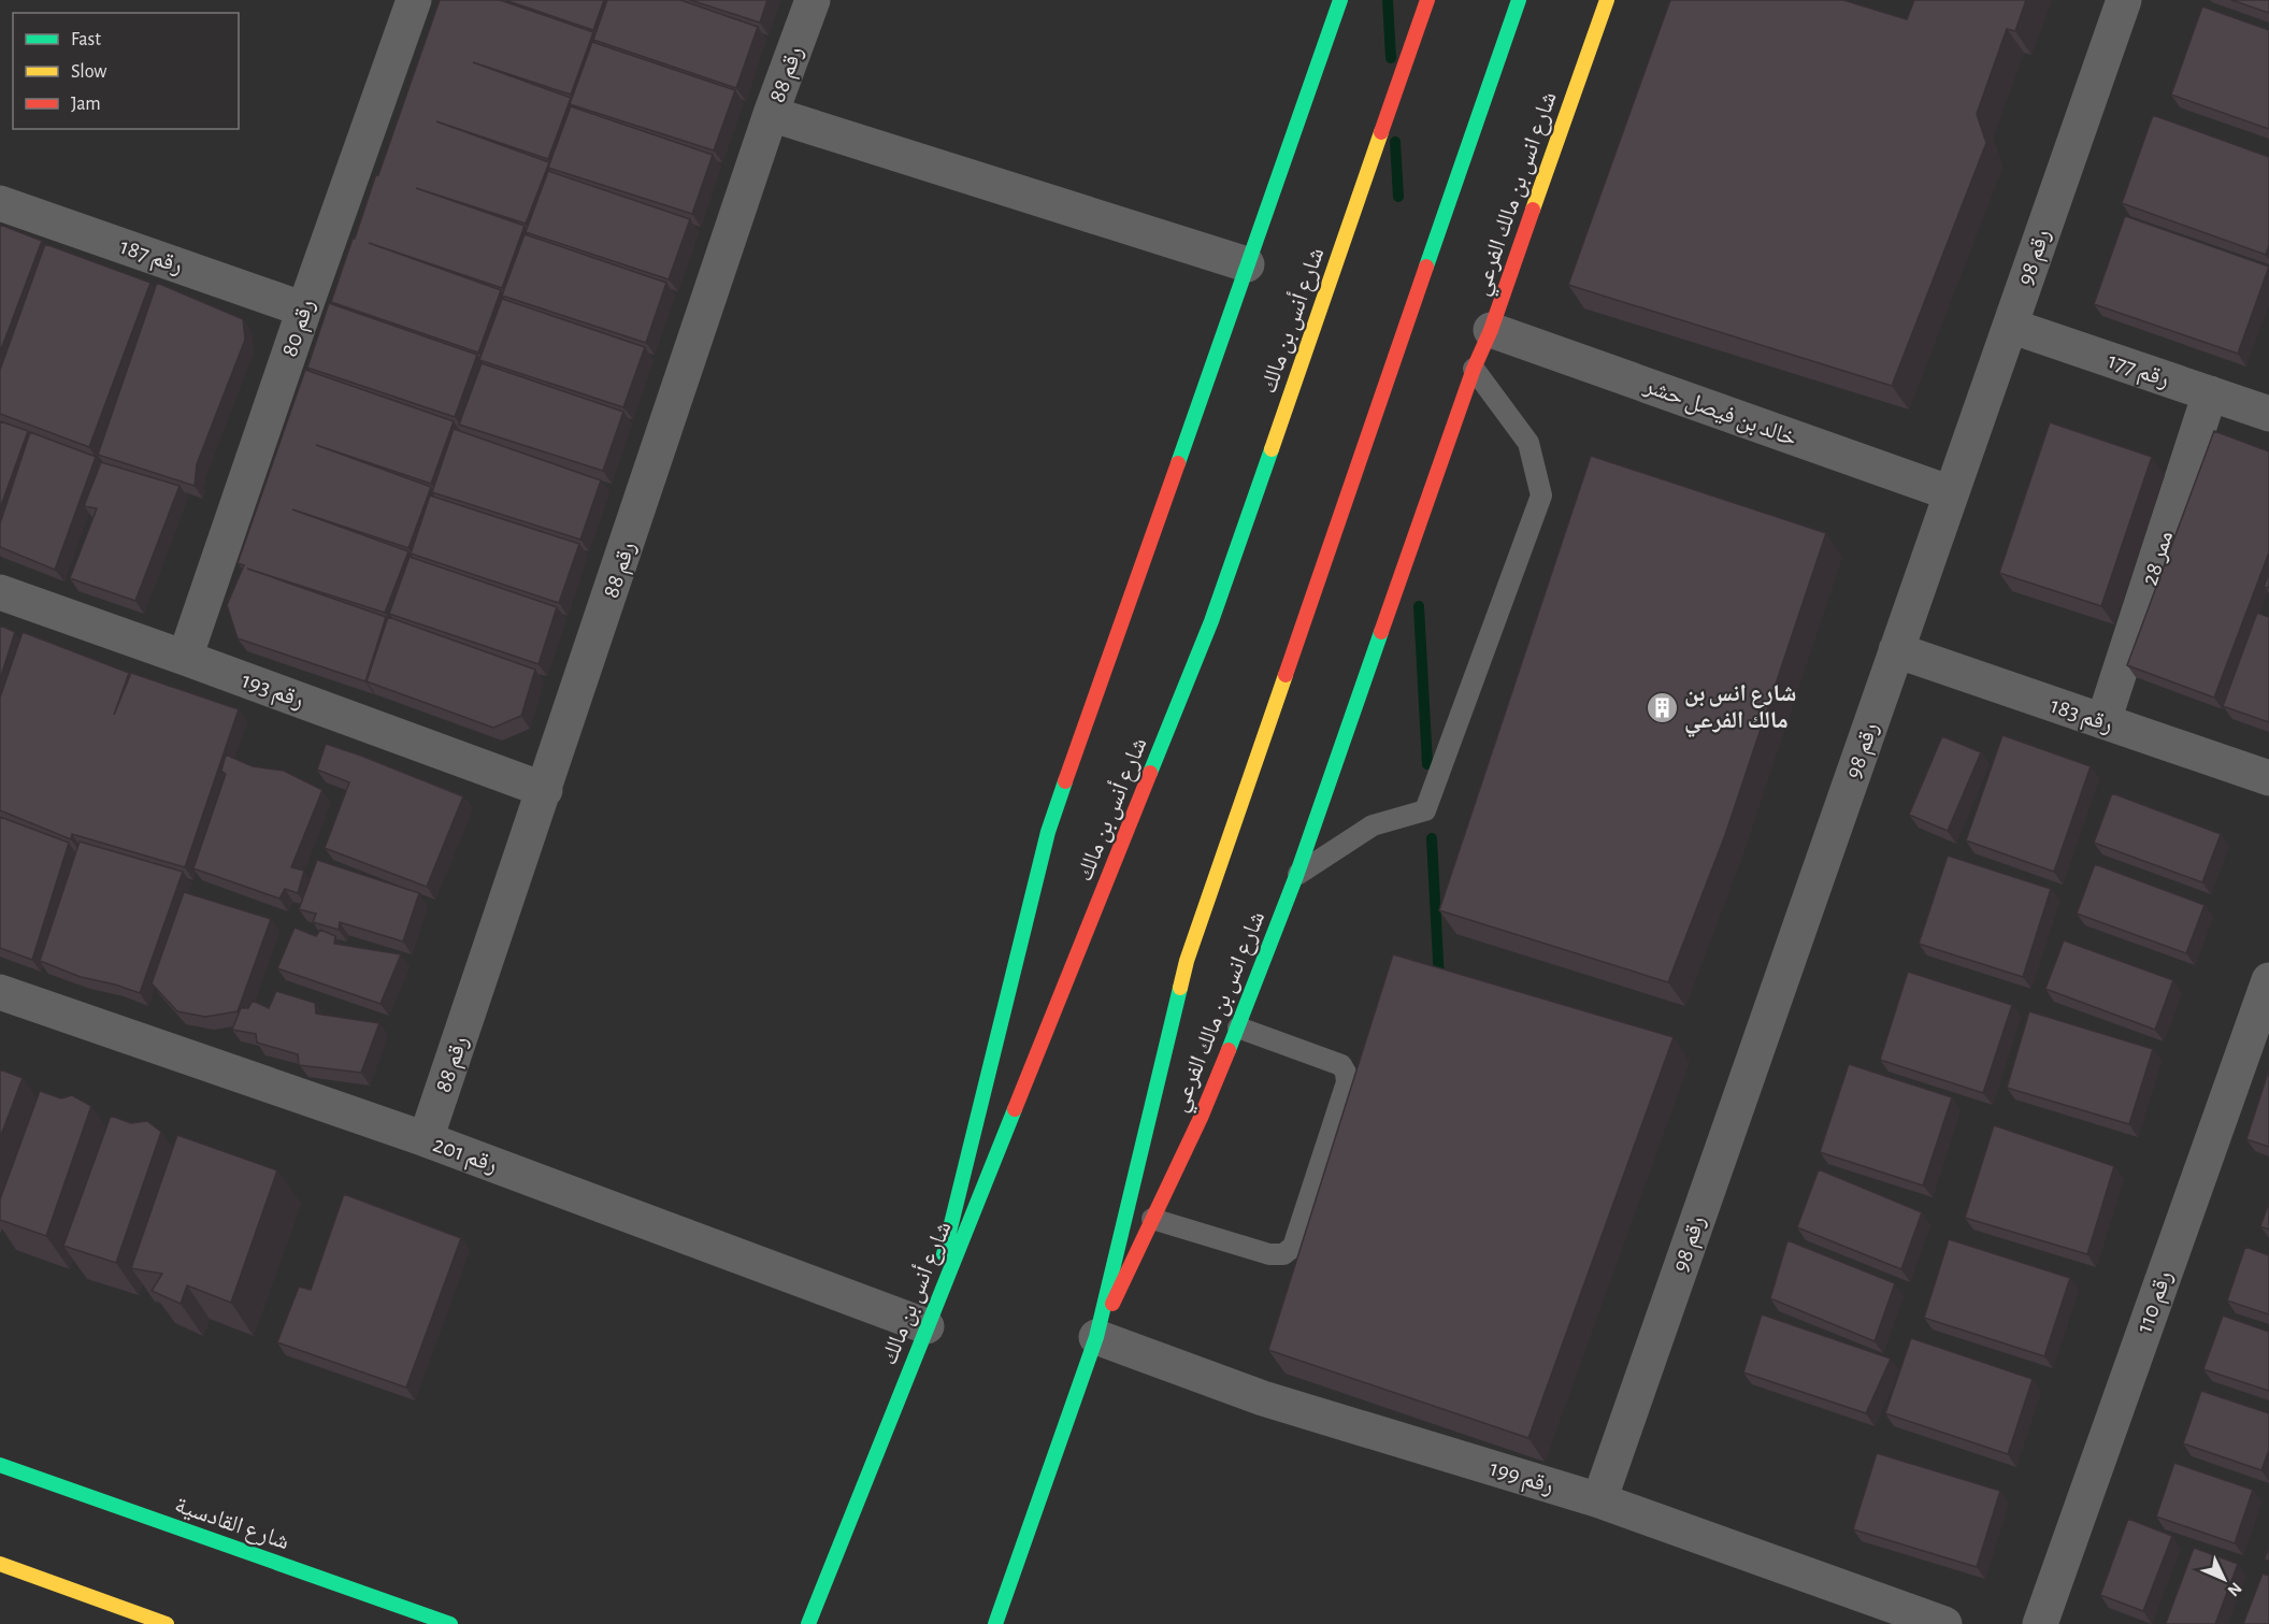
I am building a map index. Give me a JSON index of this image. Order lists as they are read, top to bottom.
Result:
{
  "streets": {
    "street": [
      "رقم 88",
      "شارع انس بن مالك الفرعي",
      "رقم 187",
      "رقم 98",
      "شارع أنس بن مالك",
      "رقم 80",
      "رقم 177",
      "خالد بن فيصل حشر",
      "ممر 28",
      "رقم 193",
      "رقم 183",
      "رقم 201",
      "رقم 110",
      "رقم 199",
      "شارع القادسية"
    ]
  },
  "crossings": [
    ["رقم 88", "رقم 193"],
    ["رقم 88", "رقم 201"],
    ["شارع انس بن مالك الفرعي", "خالد بن فيصل حشر"],
    ["شارع انس بن مالك الفرعي", "رقم 199"],
    ["رقم 187", "رقم 80"],
    ["رقم 98", "رقم 177"],
    ["رقم 98", "خالد بن فيصل حشر"],
    ["رقم 98", "رقم 183"],
    ["رقم 98", "رقم 199"],
    ["شارع أنس بن مالك", "رقم 201"],
    ["رقم 80", "رقم 193"],
    ["رقم 177", "ممر 28"],
    ["ممر 28", "رقم 183"]
  ],
  "places": {
    "building": ["شارع انس بن مالك الفرعي"]
  },
  "legend": ["Fast", "Slow", "Jam"],
  "north": "bottom right"
}
